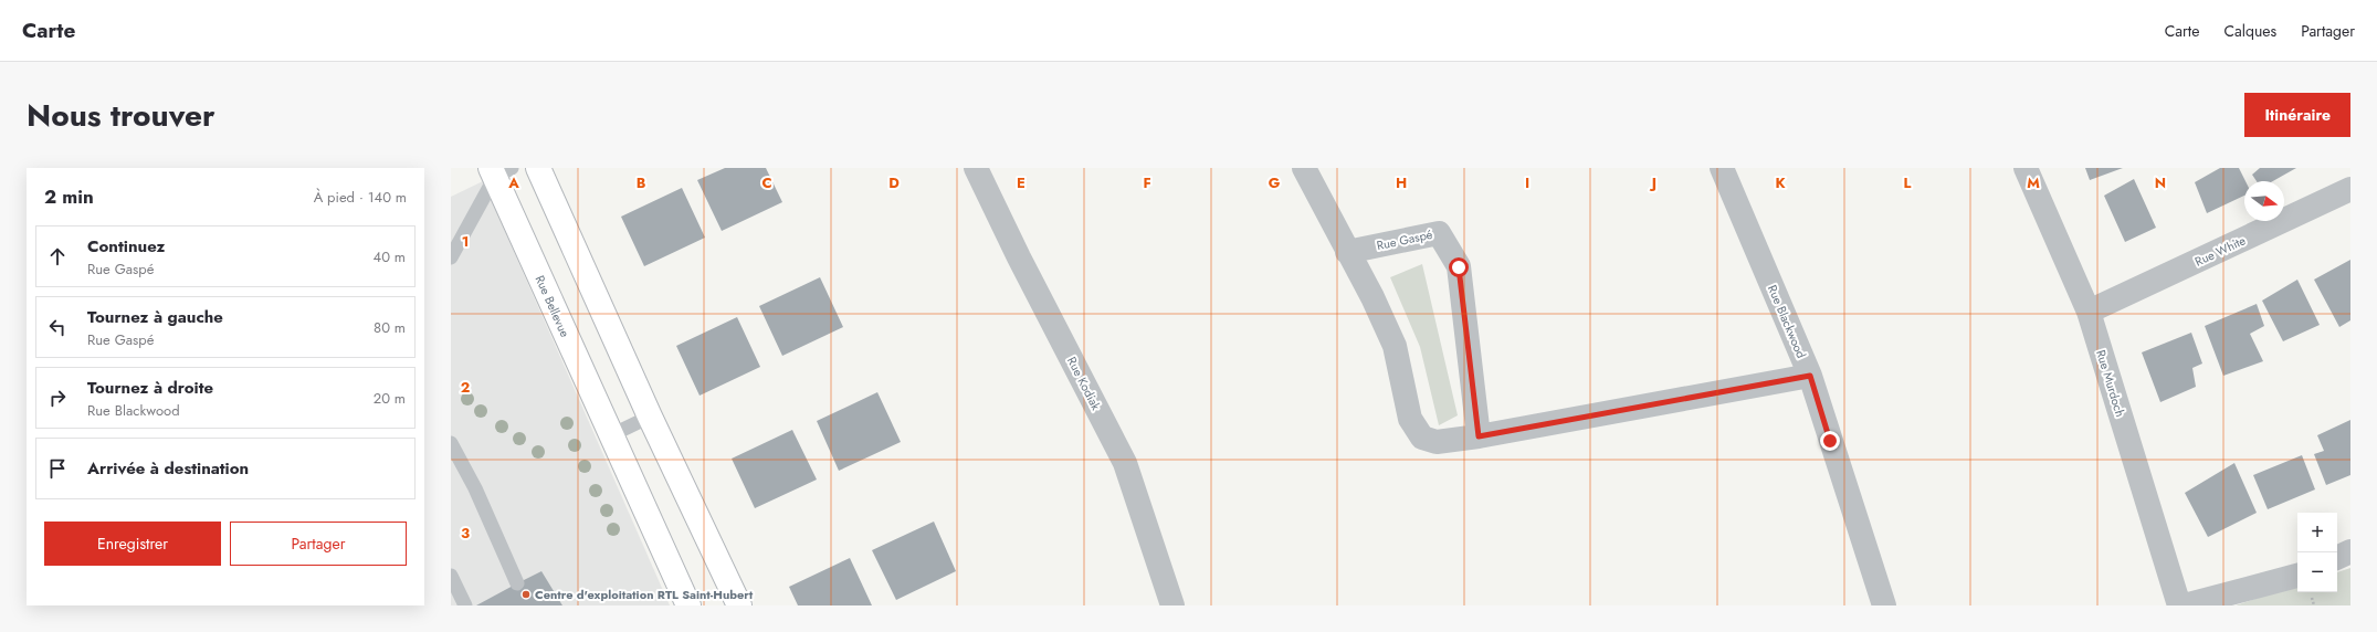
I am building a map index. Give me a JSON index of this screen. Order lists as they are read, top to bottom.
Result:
{
  "streets": {
    "street": [
      "Rue Gaspé",
      "Rue White",
      "Rue Bellevue",
      "Rue Blackwood",
      "Rue Kodiak",
      "Rue Murdoch"
    ]
  },
  "crossings": [
    ["Rue White", "Rue Murdoch"]
  ],
  "places": ["Centre d'exploitation RTL Saint-Hubert"],
  "north": "right",
  "page": {
    "header": "Carte",
    "nav": ["Carte", "Calques", "Partager"],
    "title": "Nous trouver",
    "buttons": [
      "Itinéraire",
      ["Enregistrer", "Partager"]
    ],
    "heading": ["2 min", "À pied · 140 m"],
    "list": [
      ["Continuez", "Rue Gaspé", "40 m"],
      ["Tournez à gauche", "Rue Gaspé", "80 m"],
      ["Tournez à droite", "Rue Blackwood", "20 m"],
      "Arrivée à destination"
    ],
    "map_buttons": ["+", "−"]
  },
  "grid": {
    "columns": [
      "A",
      "B",
      "C",
      "D",
      "E",
      "F",
      "G",
      "H",
      "I",
      "J",
      "K",
      "L",
      "M",
      "N"
    ],
    "rows": ["1", "2", "3"]
  }
}
